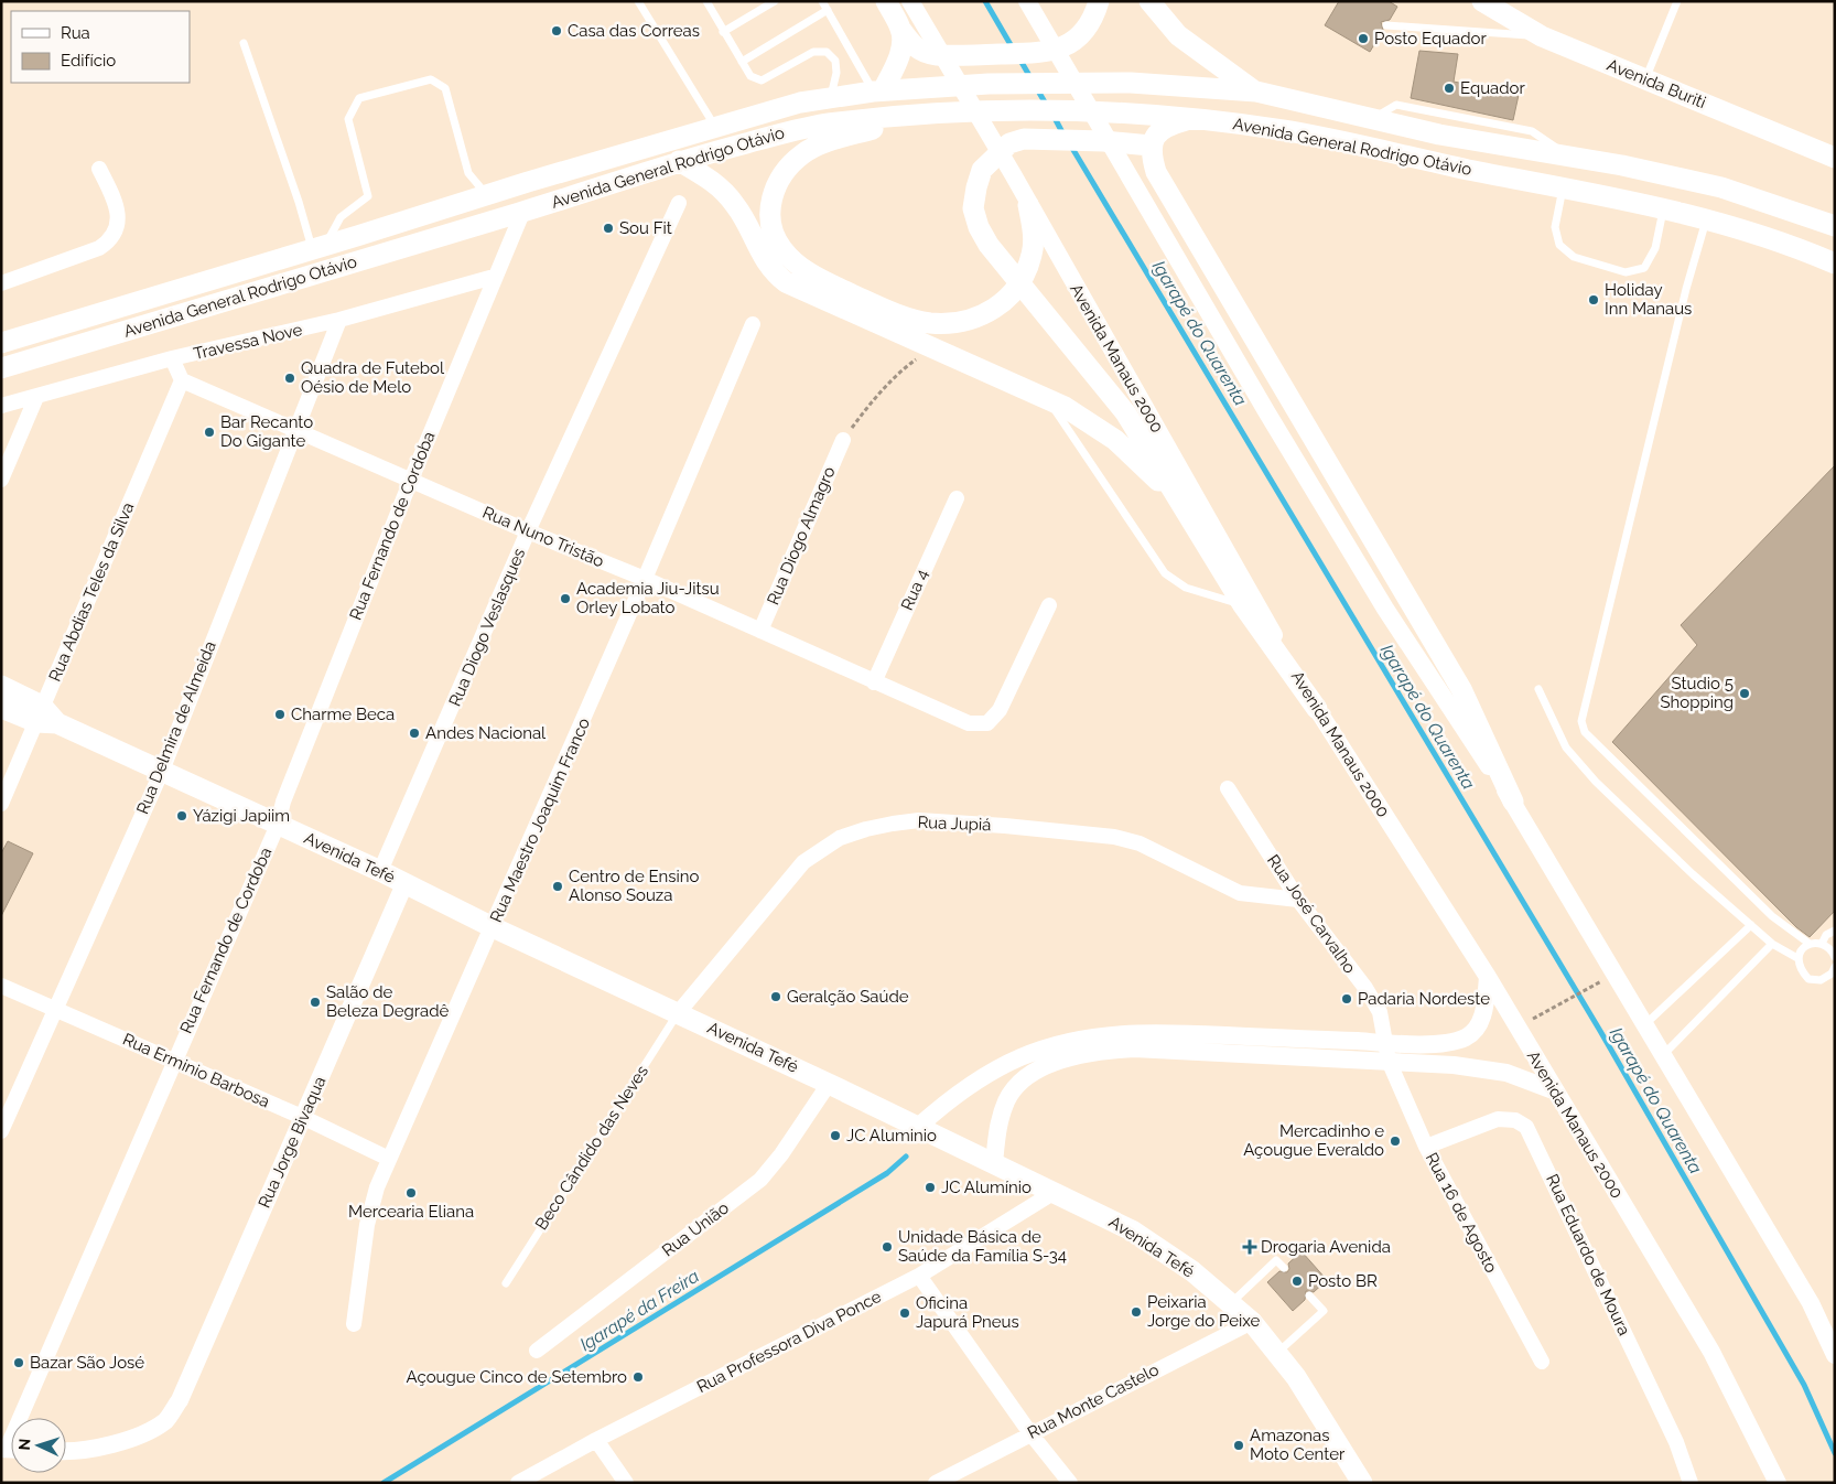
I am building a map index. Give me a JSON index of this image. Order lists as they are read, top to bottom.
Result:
{
  "streets": {
    "main road": ["Avenida Buriti", "Avenida General Rodrigo Otávio", "Avenida Tefé"],
    "street": [
      "Travessa Nove",
      "Avenida Manaus 2000",
      "Rua Fernando de Cordoba",
      "Rua Diogo Almagro",
      "Rua Nuno Tristão",
      "Rua 4",
      "Rua Abdias Teles da Silva",
      "Rua Diogo Veslasques",
      "Rua Delmira de Almeida",
      "Rua Maestro Joaquim Franco",
      "Rua Jupiá",
      "Rua José Carvalho",
      "Rua Erminio Barbosa",
      "Rua Jorge Bivaqua",
      "Rua 16 de Agosto",
      "Rua União",
      "Rua Eduardo de Moura",
      "Rua Professora Diva Ponce",
      "Rua Monte Castelo"
    ],
    "lane": ["Beco Cândido das Neves"]
  },
  "crossings": [
    ["Avenida General Rodrigo Otávio", "Rua Fernando de Cordoba"],
    ["Travessa Nove", "Rua Fernando de Cordoba"],
    ["Travessa Nove", "Rua Delmira de Almeida"],
    ["Rua Fernando de Cordoba", "Rua Nuno Tristão"],
    ["Rua Fernando de Cordoba", "Avenida Tefé"],
    ["Rua Fernando de Cordoba", "Rua Erminio Barbosa"],
    ["Rua Diogo Almagro", "Rua Nuno Tristão"],
    ["Rua Nuno Tristão", "Rua 4"],
    ["Rua Nuno Tristão", "Rua Abdias Teles da Silva"],
    ["Rua Nuno Tristão", "Rua Diogo Veslasques"],
    ["Rua Nuno Tristão", "Rua Delmira de Almeida"],
    ["Rua Nuno Tristão", "Rua Maestro Joaquim Franco"],
    ["Rua Abdias Teles da Silva", "Avenida Tefé"],
    ["Rua Diogo Veslasques", "Avenida Tefé"],
    ["Rua Delmira de Almeida", "Avenida Tefé"],
    ["Rua Delmira de Almeida", "Rua Erminio Barbosa"],
    ["Rua Maestro Joaquim Franco", "Avenida Tefé"],
    ["Rua Maestro Joaquim Franco", "Rua Erminio Barbosa"],
    ["Rua Jupiá", "Avenida Tefé"],
    ["Rua Jupiá", "Rua José Carvalho"],
    ["Rua Jupiá", "Beco Cândido das Neves"],
    ["Avenida Tefé", "Rua Jorge Bivaqua"],
    ["Avenida Tefé", "Beco Cândido das Neves"],
    ["Avenida Tefé", "Rua União"],
    ["Avenida Tefé", "Rua Professora Diva Ponce"],
    ["Avenida Tefé", "Rua Monte Castelo"],
    ["Rua José Carvalho", "Rua 16 de Agosto"],
    ["Rua Erminio Barbosa", "Rua Jorge Bivaqua"],
    ["Rua 16 de Agosto", "Rua Eduardo de Moura"]
  ],
  "water": ["Igarapé do Quarenta", "Igarapé da Freira"],
  "places": {
    "other": [
      "Casa das Correas",
      "Posto Equador",
      "Equador",
      "Sou Fit",
      "Holiday Inn Manaus",
      "Quadra de Futebol Oésio de Melo",
      "Bar Recanto Do Gigante",
      "Academia Jiu-Jitsu Orley Lobato",
      "Studio 5 Shopping",
      "Charme Beca",
      "Andes Nacional",
      "Yázigi Japiim",
      "Centro de Ensino Alonso Souza",
      "Geralção Saúde",
      "Padaria Nordeste",
      "Salão de Beleza Degradê",
      "JC Aluminio",
      "Mercadinho e Açougue Everaldo",
      "JC Alumínio",
      "Mercearia Eliana",
      "Unidade Básica de Saúde da Família S-34",
      "Posto BR",
      "Peixaria Jorge do Peixe",
      "Oficina Japurá Pneus",
      "Bazar São José",
      "Açougue Cinco de Setembro",
      "Amazonas Moto Center"
    ],
    "health": ["Drogaria Avenida"]
  },
  "legend": ["Rua", "Edifício"],
  "north": "left"
}
